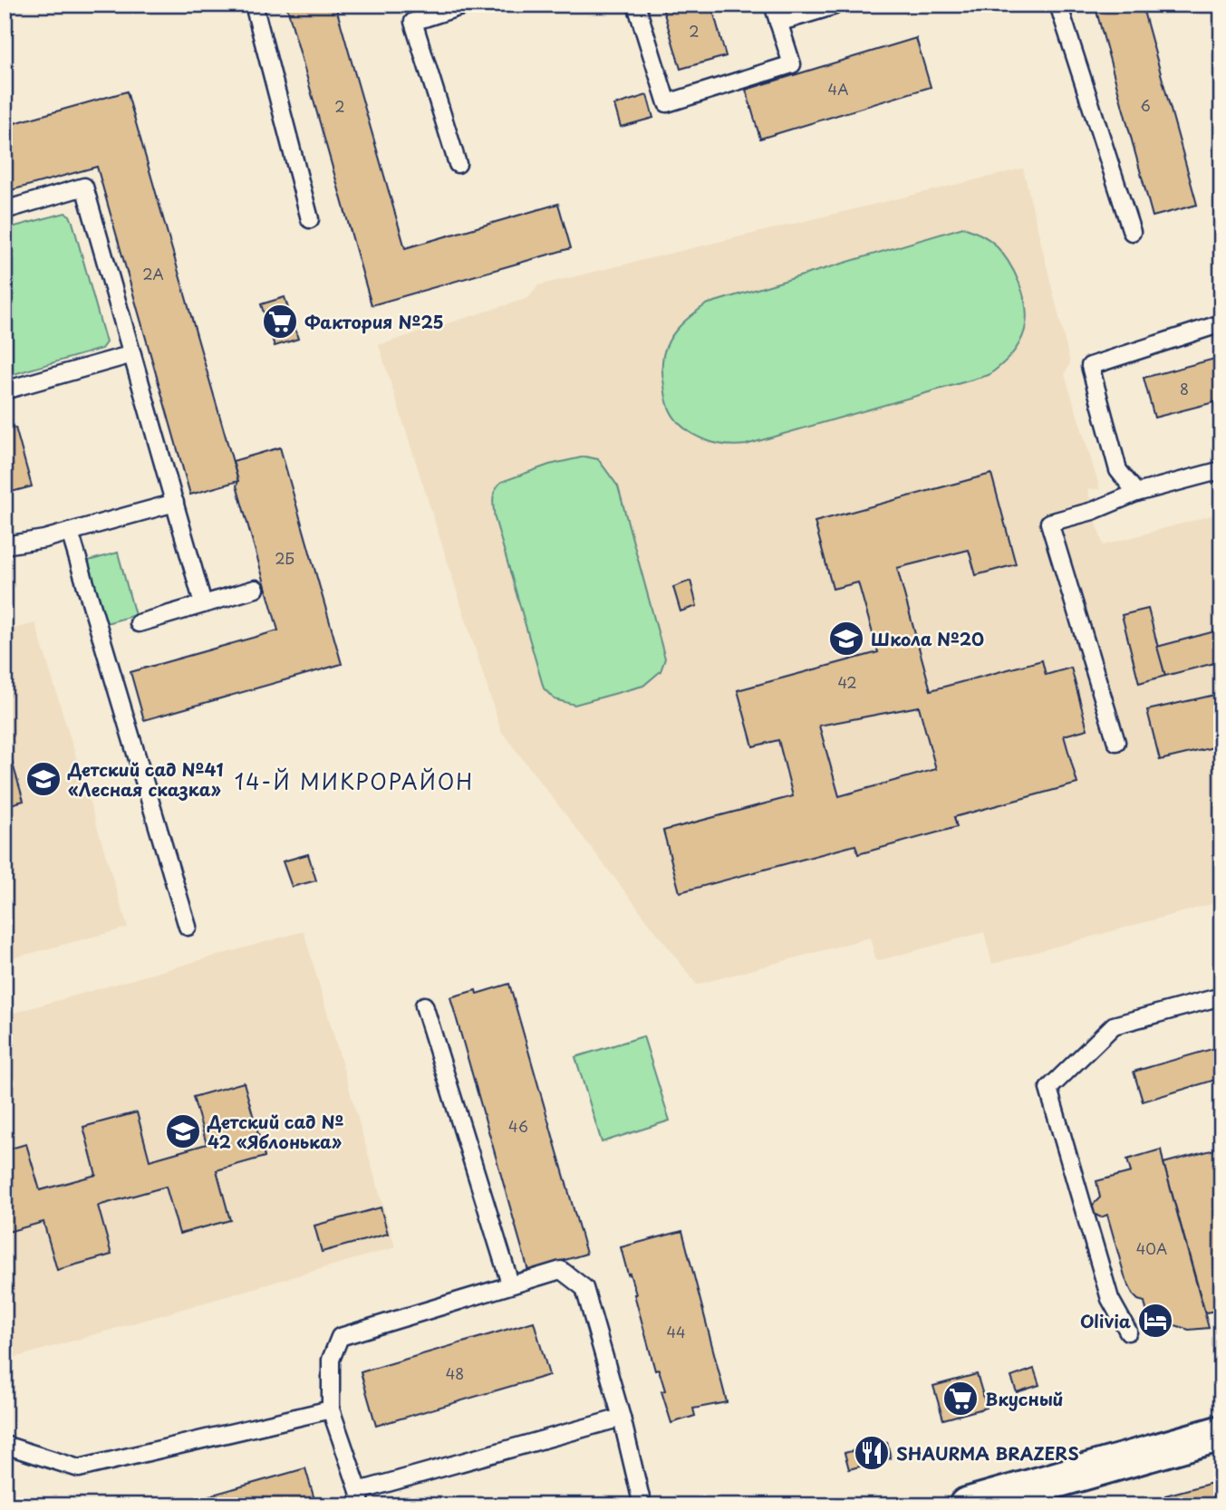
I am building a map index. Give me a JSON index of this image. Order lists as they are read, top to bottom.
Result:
{
  "districts": ["14-Й МИКРОРАЙОН"],
  "places": {
    "supermarket": ["Фактория №25", "Вкусный"],
    "school or university": ["Школа №20", "Детский сад №41 «Лесная сказка»", "Детский сад № 42 «Яблонька»"],
    "hotel": ["Olivia"],
    "restaurant": ["SHAURMA BRAZERS"]
  },
  "house_numbers": [
    "2",
    "4А",
    "6",
    "2",
    "2А",
    "8",
    "2Б",
    "42",
    "46",
    "40А",
    "44",
    "48"
  ]
}
